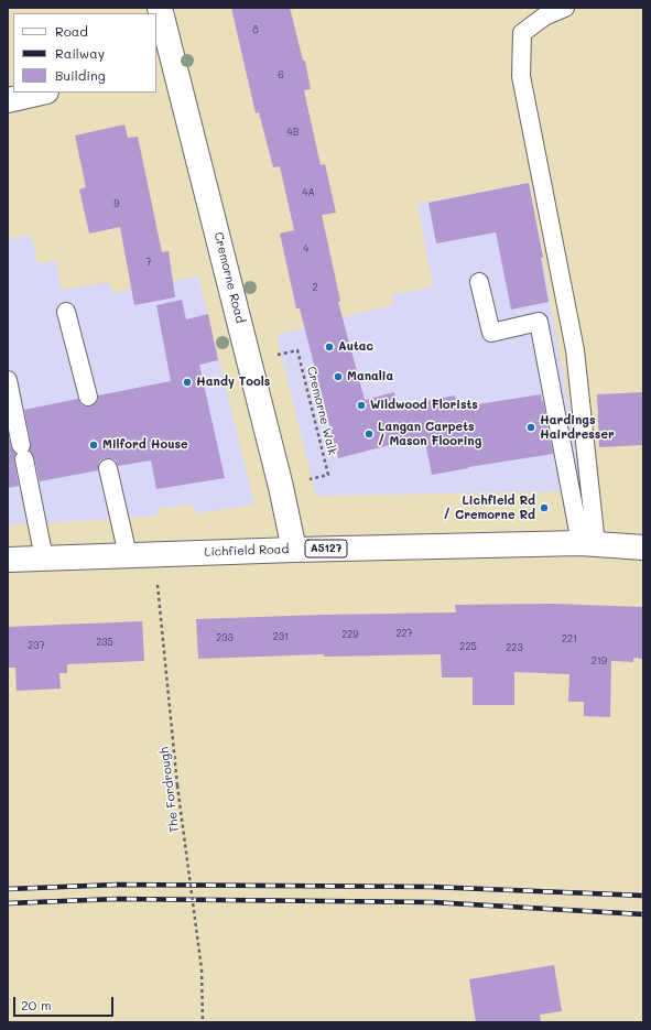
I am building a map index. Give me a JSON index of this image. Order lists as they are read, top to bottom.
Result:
{
  "streets": {
    "main road": ["Cremorne Road", "A5127", "Lichfield Road"],
    "path": ["Cremorne Walk", "The Fordrough"]
  },
  "crossings": [
    ["Cremorne Road", "Cremorne Walk"],
    ["Cremorne Road", "Lichfield Road"],
    ["Lichfield Road", "The Fordrough"]
  ],
  "places": [
    "Autac",
    "Manalia",
    "Handy Tools",
    "Wildwood Florists",
    "Hardings Hairdresser",
    "Langan Carpets / Mason Flooring",
    "Milford House",
    "Lichfield Rd / Cremorne Rd"
  ],
  "house_numbers": [
    "8",
    "6",
    "4B",
    "4A",
    "9",
    "4",
    "7",
    "2",
    "227",
    "229",
    "231",
    "233",
    "221",
    "235",
    "237",
    "225",
    "223",
    "219"
  ],
  "legend": ["Road", "Railway", "Building"],
  "scale_bar": "20 m"
}
